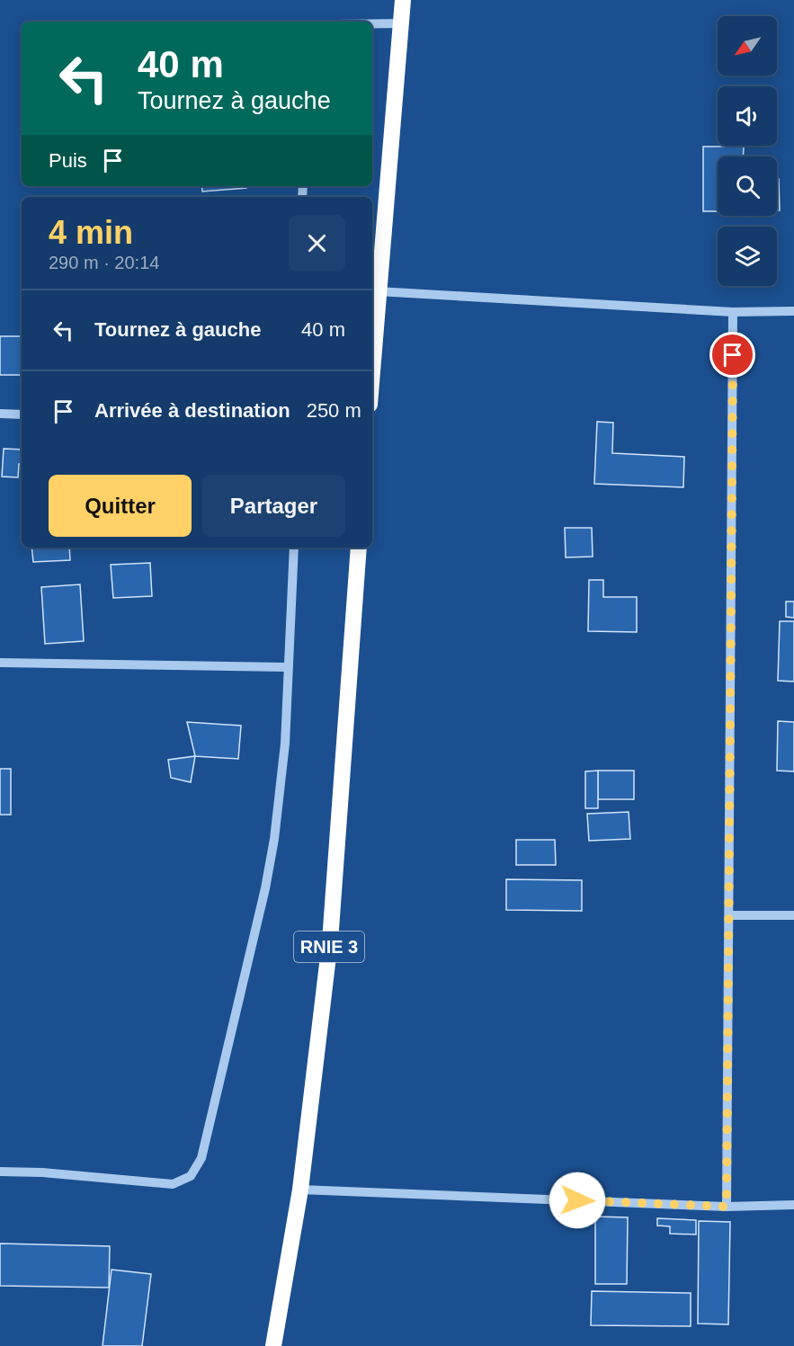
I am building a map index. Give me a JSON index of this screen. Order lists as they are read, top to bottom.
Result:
{
  "streets": {
    "highway": ["RNIE 3"]
  },
  "north": "bottom left",
  "page": {
    "turn": ["40 m", "Tournez à gauche"],
    "then": "Puis",
    "heading": ["4 min", "290 m · 20:14"],
    "list": [
      {
        "name": "Tournez à gauche",
        "value": "40 m"
      },
      {
        "name": "Arrivée à destination",
        "value": "250 m"
      }
    ],
    "buttons": ["Quitter", "Partager"]
  }
}
